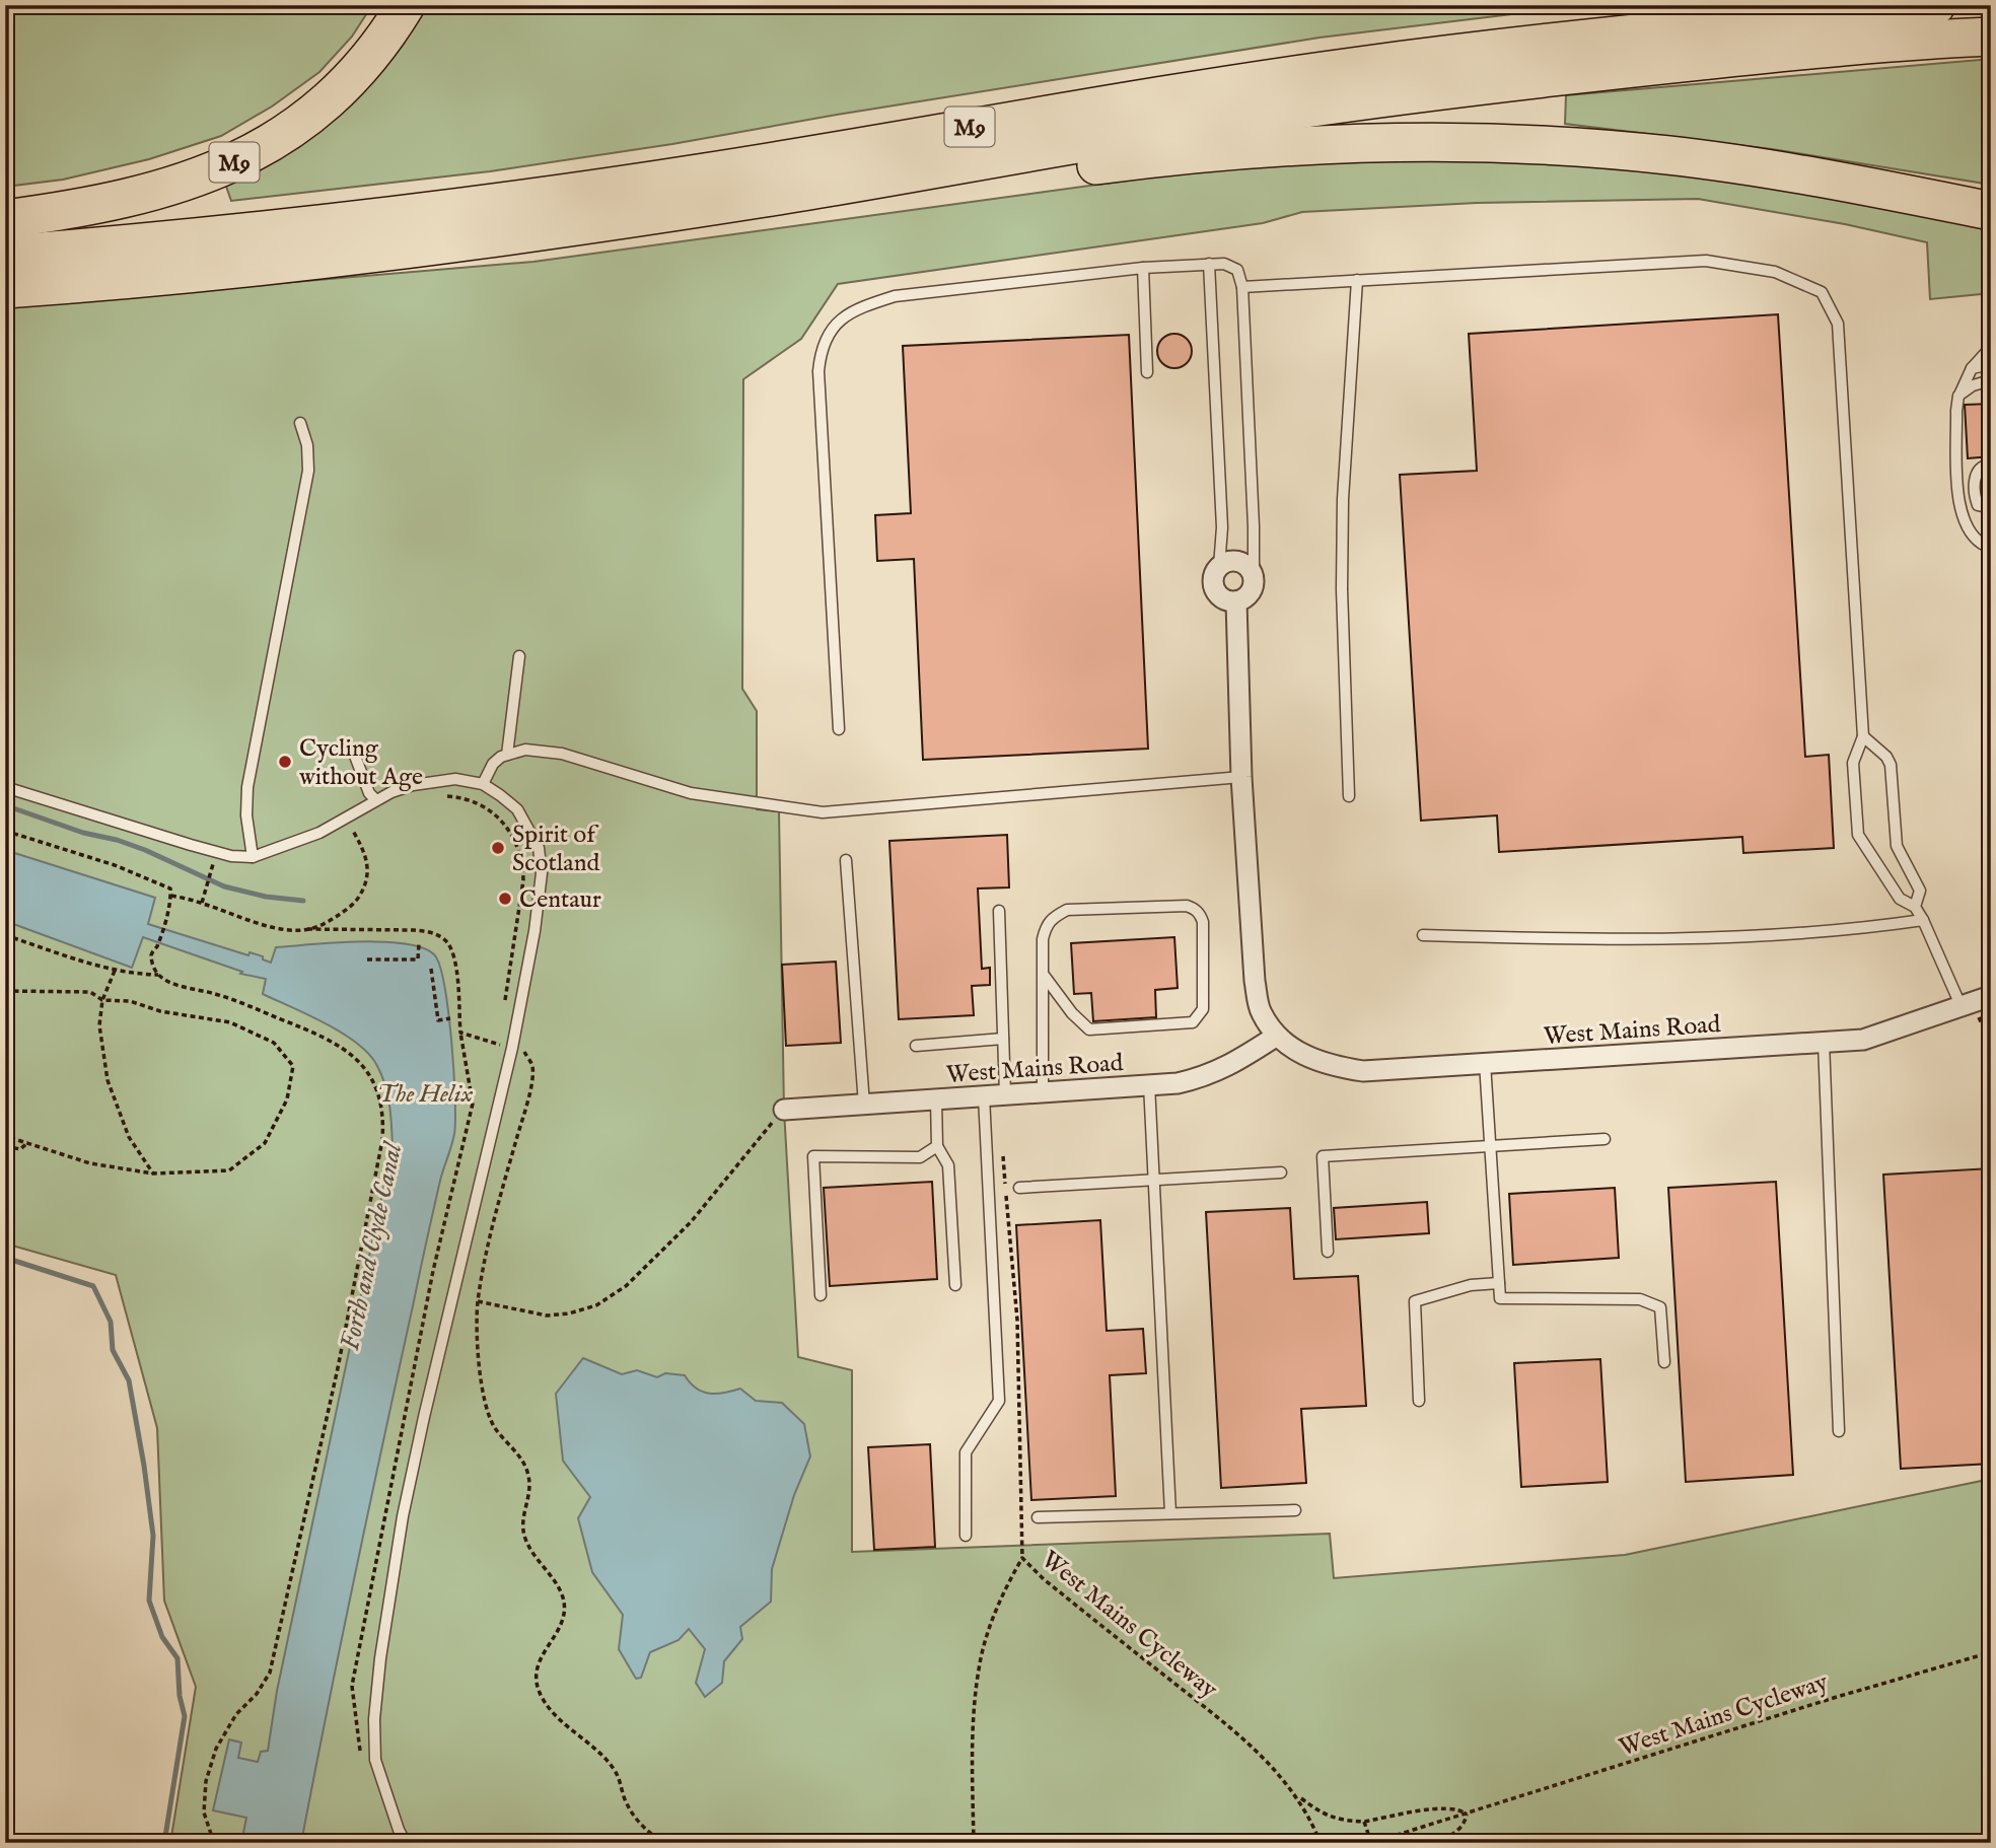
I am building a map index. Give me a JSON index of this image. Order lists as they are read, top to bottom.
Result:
{
  "streets": {
    "highway": ["M9"],
    "street": ["West Mains Road"],
    "path": ["West Mains Cycleway"]
  },
  "water": ["Forth and Clyde Canal"],
  "parks": ["The Helix"],
  "places": ["Cycling without Age", "Spirit of Scotland", "Centaur"]
}
